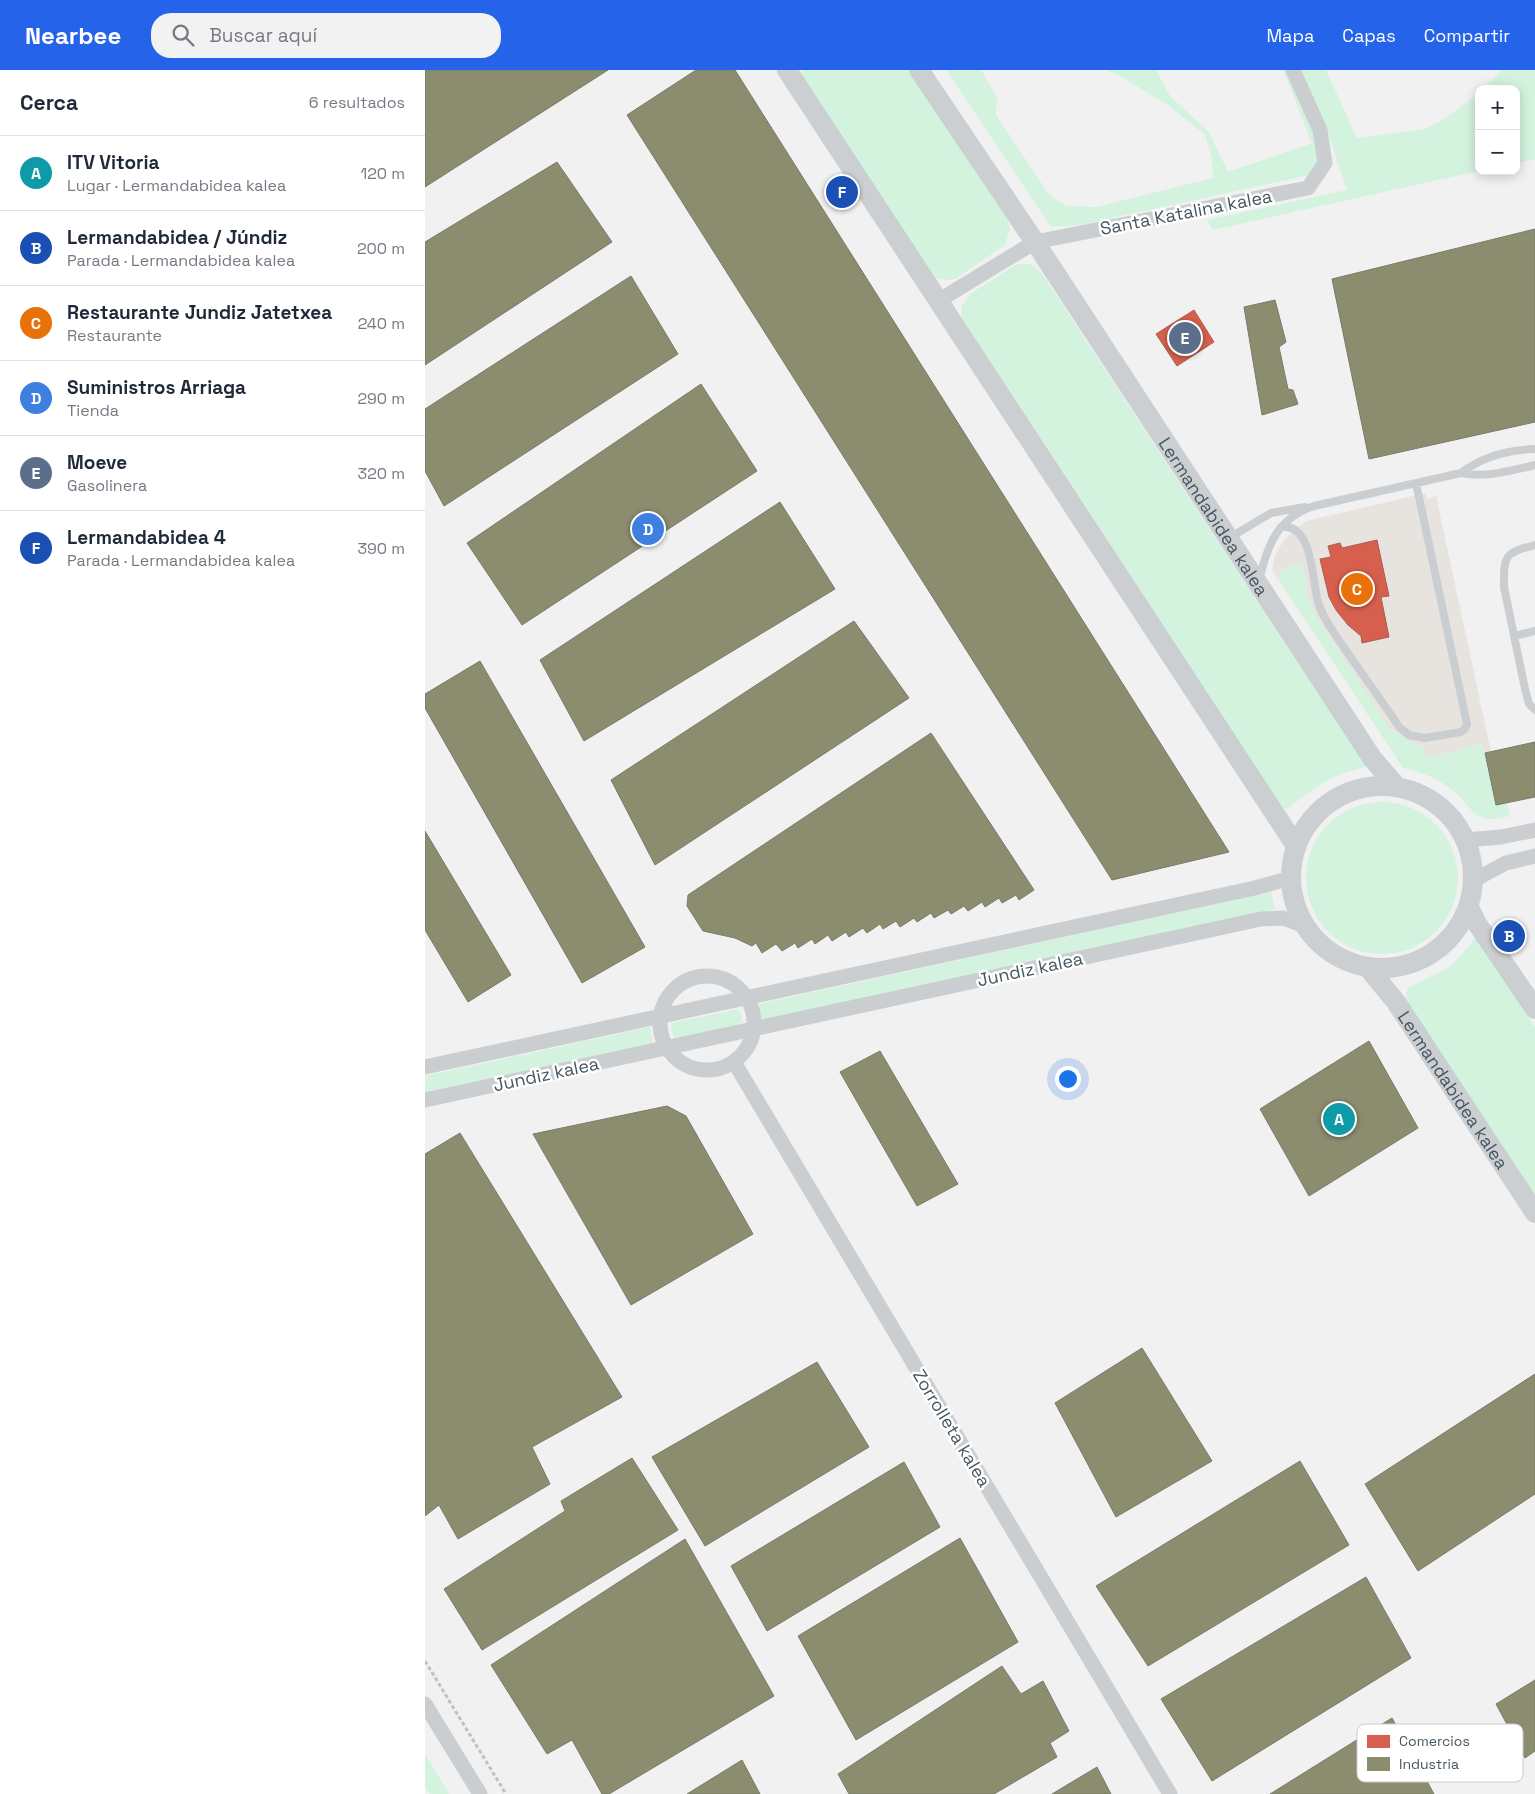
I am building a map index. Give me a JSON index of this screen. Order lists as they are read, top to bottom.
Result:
{
  "streets": {
    "street": [
      "Santa Katalina kalea",
      "Lermandabidea kalea",
      "Jundiz kalea",
      "Zorrolleta kalea"
    ]
  },
  "crossings": [
    ["Santa Katalina kalea", "Lermandabidea kalea"]
  ],
  "legend": ["Comercios", "Industria"],
  "page": {
    "header": "Nearbee",
    "search": "Buscar aquí",
    "nav": ["Mapa", "Capas", "Compartir"],
    "heading": ["Cerca", "6 resultados"],
    "map_buttons": ["+", "−"],
    "list": [
      {
        "mark": "A",
        "name": "ITV Vitoria",
        "note": "Lugar · Lermandabidea kalea",
        "value": "120 m"
      },
      {
        "mark": "B",
        "name": "Lermandabidea / Júndiz",
        "note": "Parada · Lermandabidea kalea",
        "value": "200 m"
      },
      {
        "mark": "C",
        "name": "Restaurante Jundiz Jatetxea",
        "note": "Restaurante",
        "value": "240 m"
      },
      {
        "mark": "D",
        "name": "Suministros Arriaga",
        "note": "Tienda",
        "value": "290 m"
      },
      {
        "mark": "E",
        "name": "Moeve",
        "note": "Gasolinera",
        "value": "320 m"
      },
      {
        "mark": "F",
        "name": "Lermandabidea 4",
        "note": "Parada · Lermandabidea kalea",
        "value": "390 m"
      }
    ],
    "pins": [
      "F",
      "E",
      "D",
      "C",
      "B",
      "A"
    ]
  }
}
